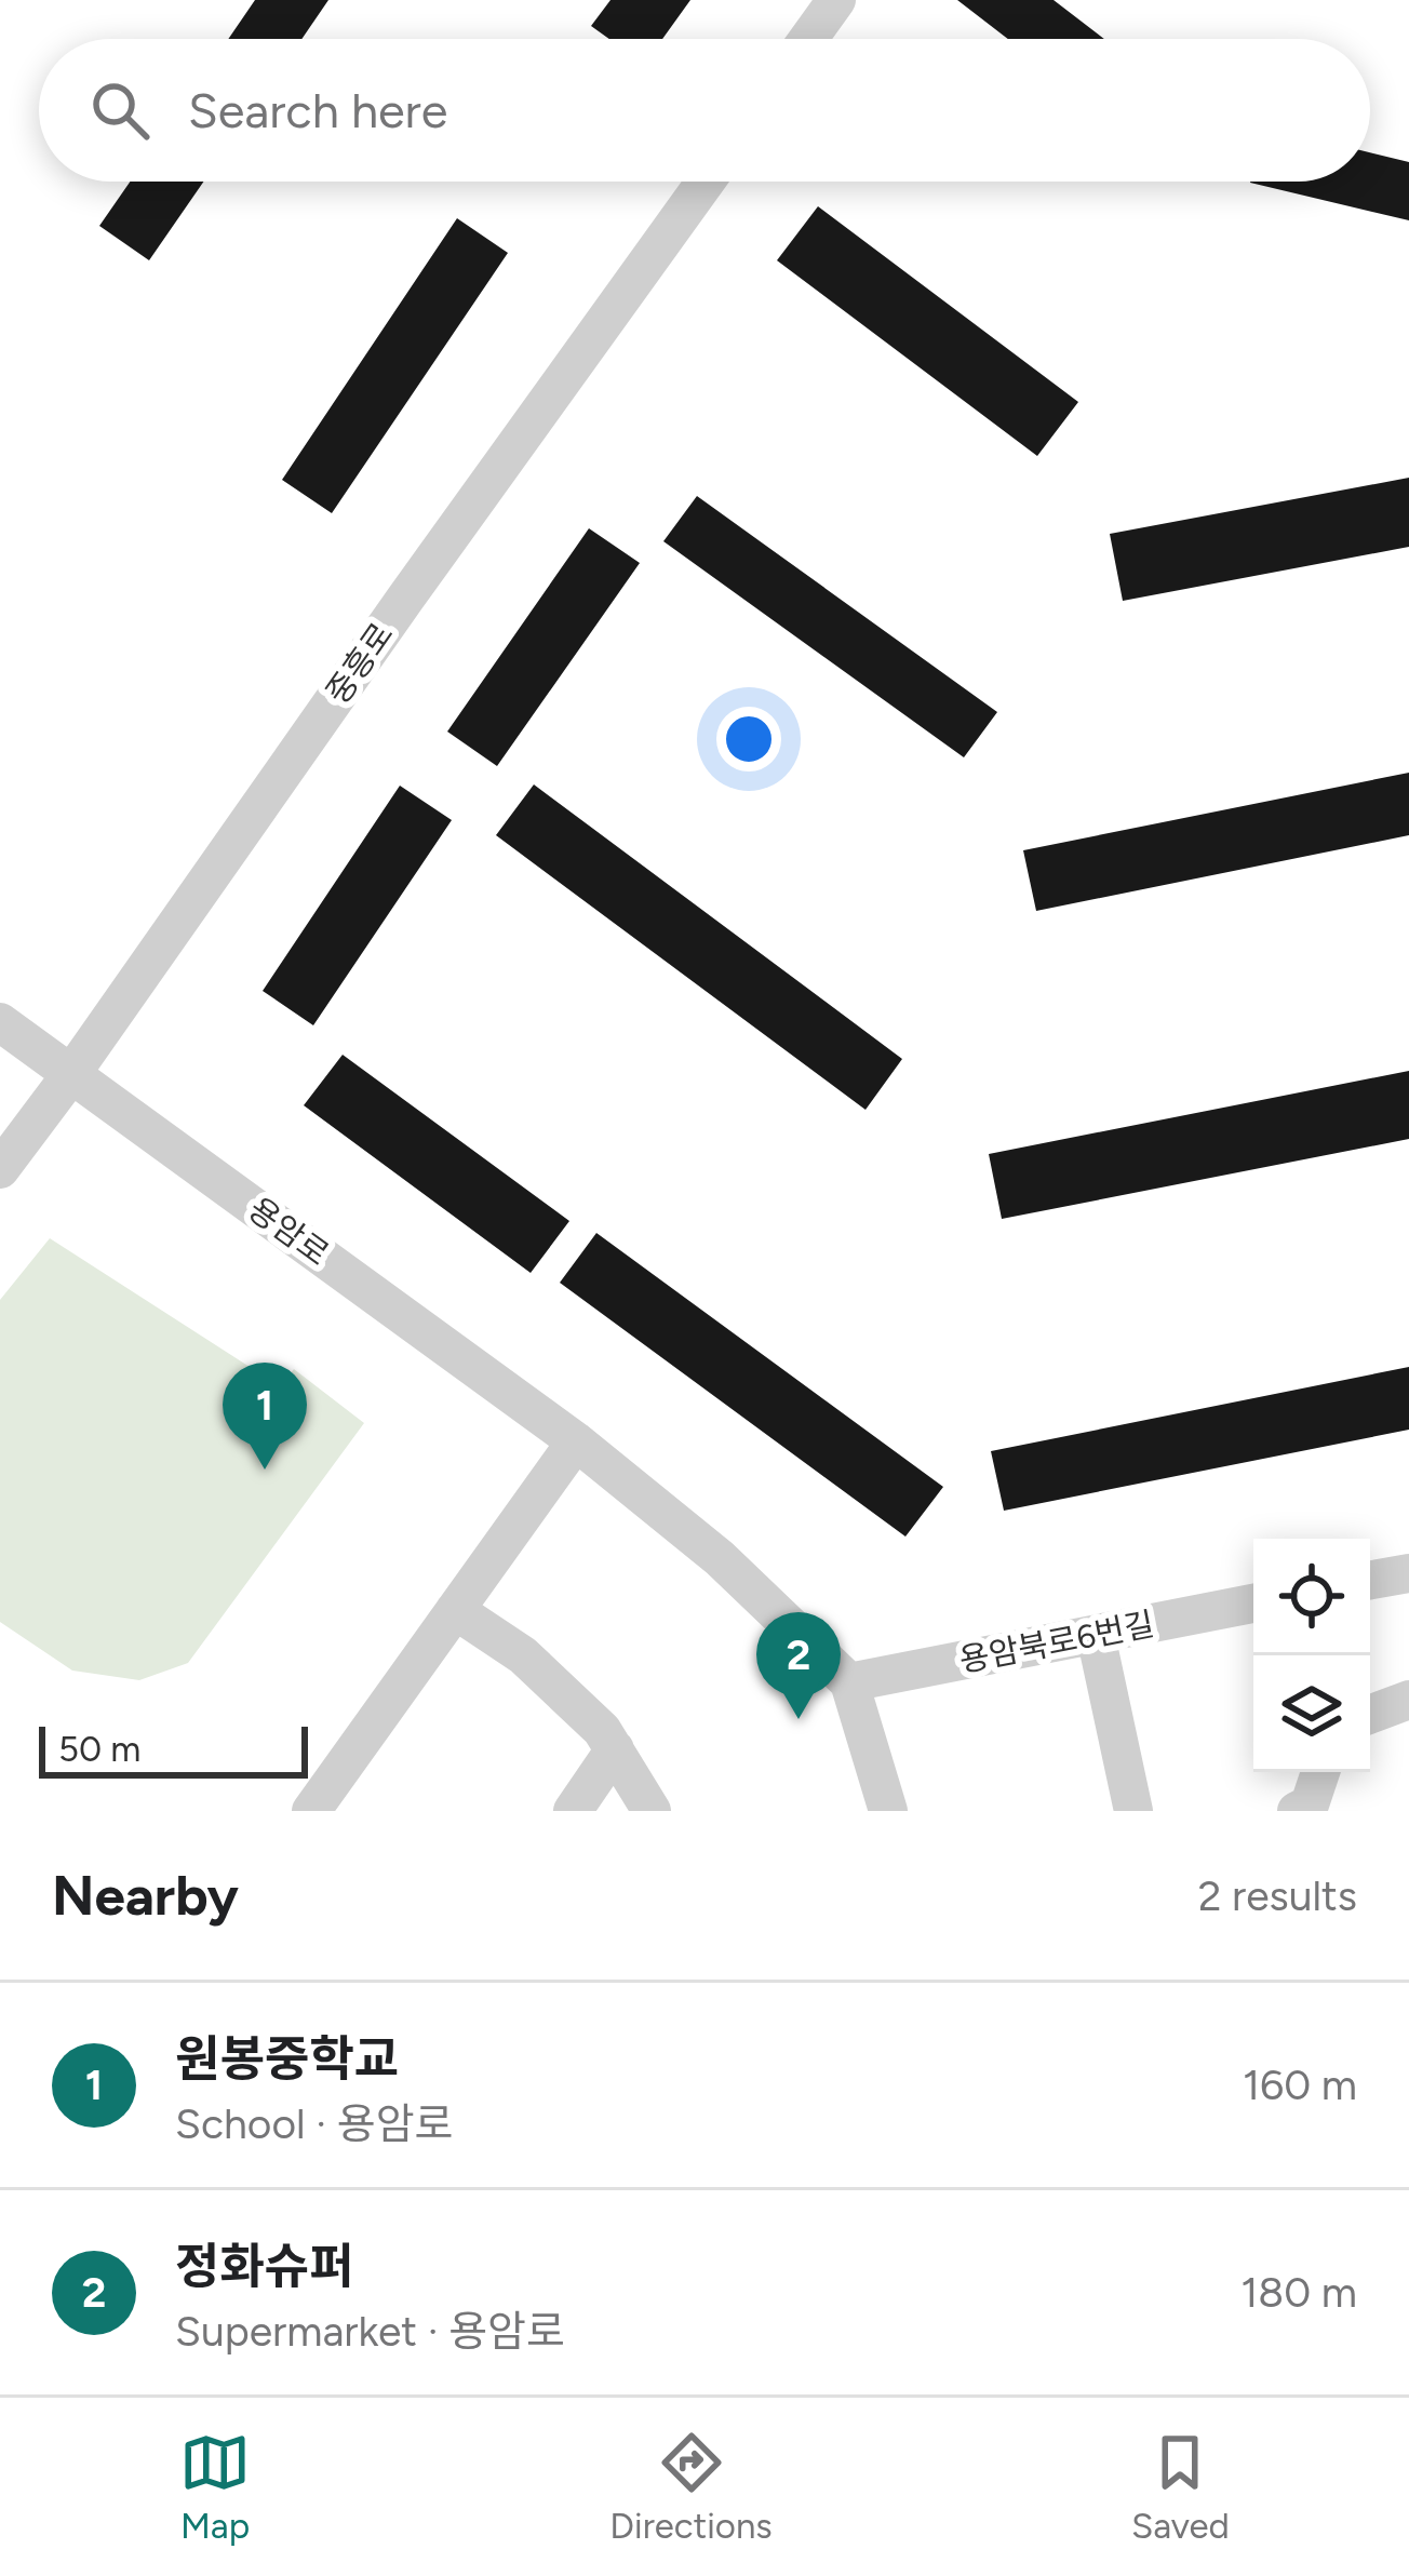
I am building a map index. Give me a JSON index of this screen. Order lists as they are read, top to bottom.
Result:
{
  "streets": {
    "street": ["중흥로", "용암로", "용암북로6번길"]
  },
  "crossings": [
    ["중흥로", "용암로"],
    ["용암로", "용암북로6번길"]
  ],
  "scale_bar": "50 m",
  "page": {
    "search": "Search here",
    "pins": ["1", "2"],
    "scale": "50 m",
    "heading": ["Nearby", "2 results"],
    "list": [
      {
        "mark": "1",
        "name": "원봉중학교",
        "note": "School · 용암로",
        "value": "160 m"
      },
      {
        "mark": "2",
        "name": "정화슈퍼",
        "note": "Supermarket · 용암로",
        "value": "180 m"
      }
    ],
    "nav": ["Map", "Directions", "Saved"]
  }
}
